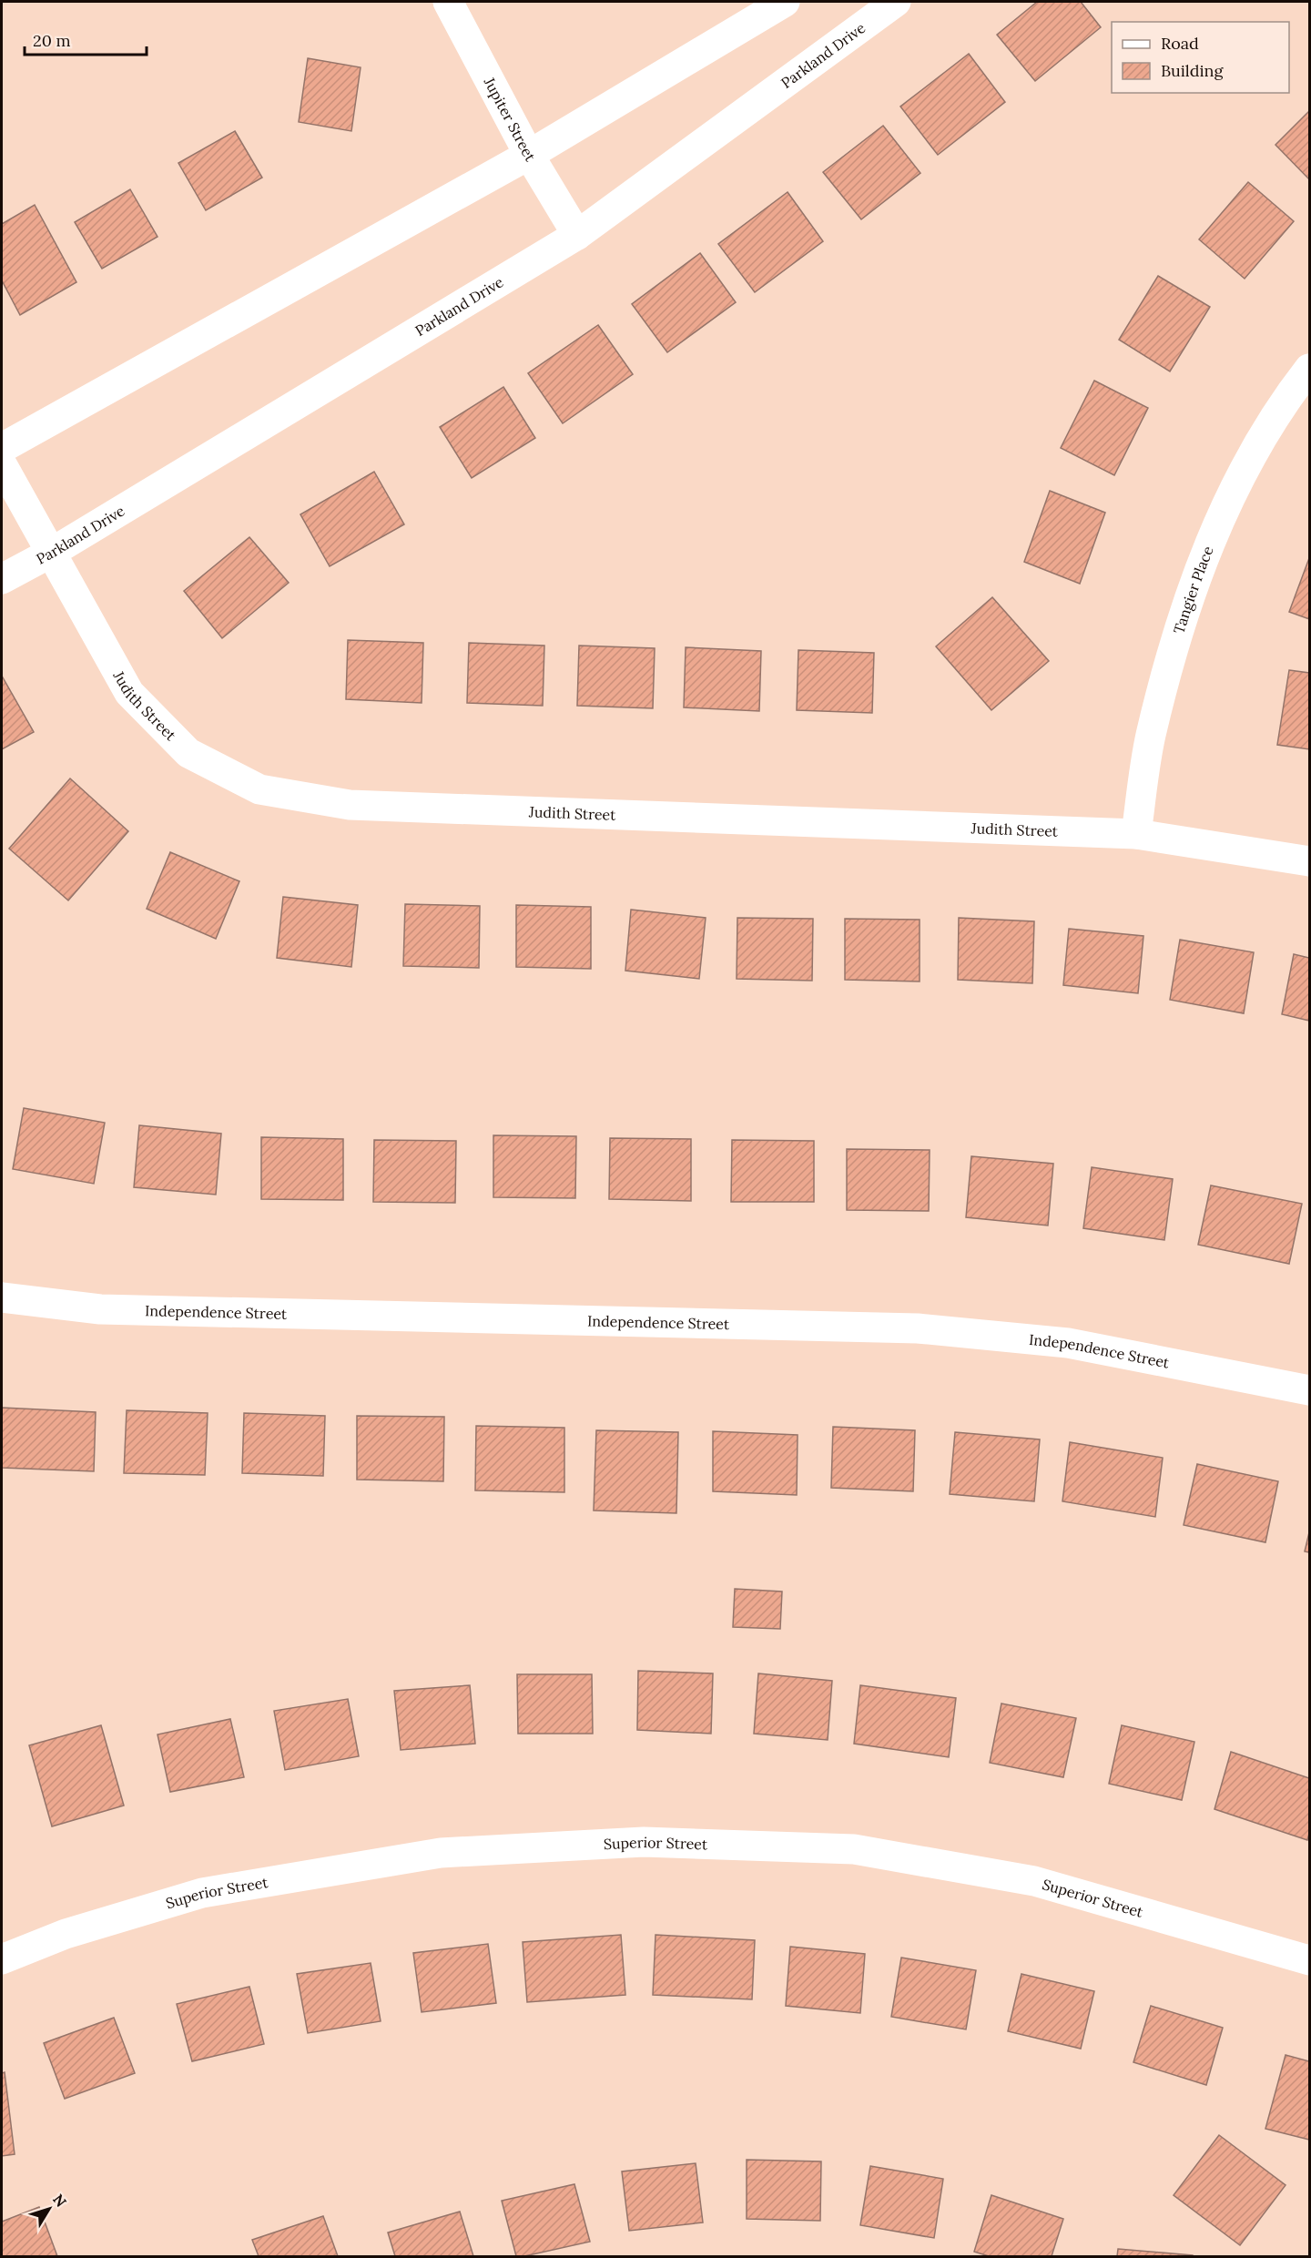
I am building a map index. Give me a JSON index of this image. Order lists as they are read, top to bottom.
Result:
{
  "streets": {
    "street": [
      "Parkland Drive",
      "Jupiter Street",
      "Tangier Place",
      "Judith Street",
      "Independence Street",
      "Superior Street"
    ]
  },
  "crossings": [
    ["Parkland Drive", "Jupiter Street"],
    ["Parkland Drive", "Judith Street"],
    ["Tangier Place", "Judith Street"]
  ],
  "legend": ["Road", "Building"],
  "scale_bar": "20 m",
  "north": "top right"
}
